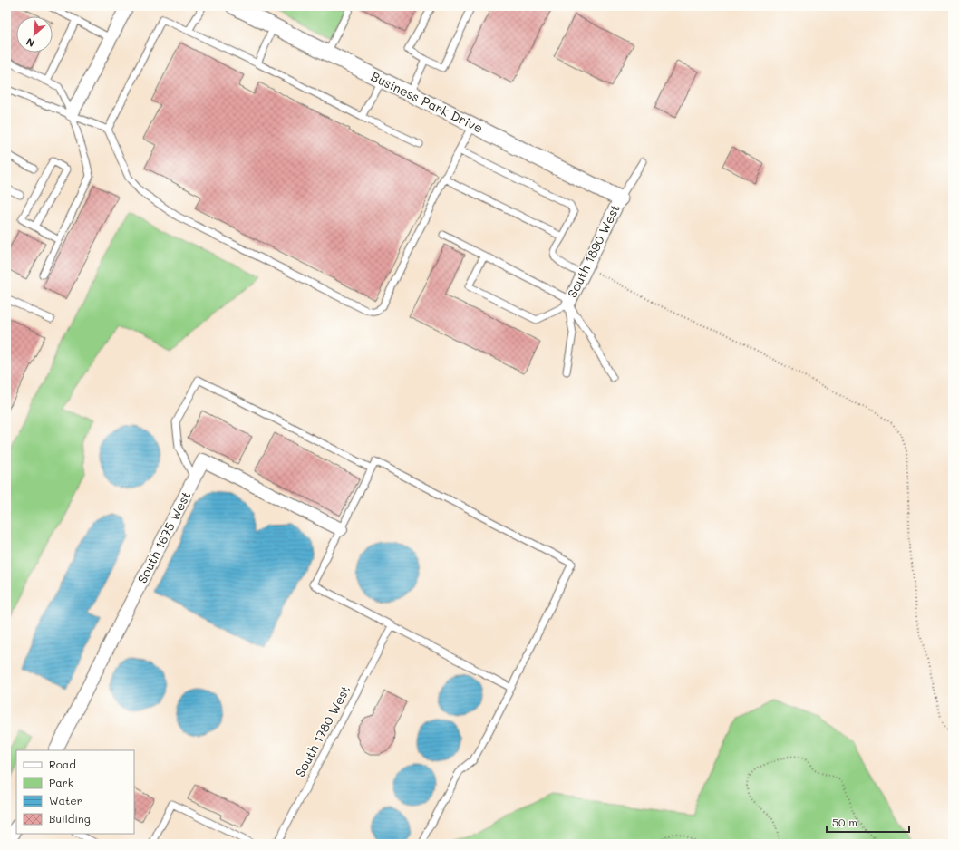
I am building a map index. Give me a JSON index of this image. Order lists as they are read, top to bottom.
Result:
{
  "streets": {
    "street": ["Business Park Drive", "South 1890 West", "South 1675 West"],
    "lane": ["South 1780 West"]
  },
  "crossings": [
    ["Business Park Drive", "South 1890 West"]
  ],
  "legend": [
    "Road",
    "Park",
    "Water",
    "Building"
  ],
  "scale_bar": "50 m",
  "north": "bottom left"
}
